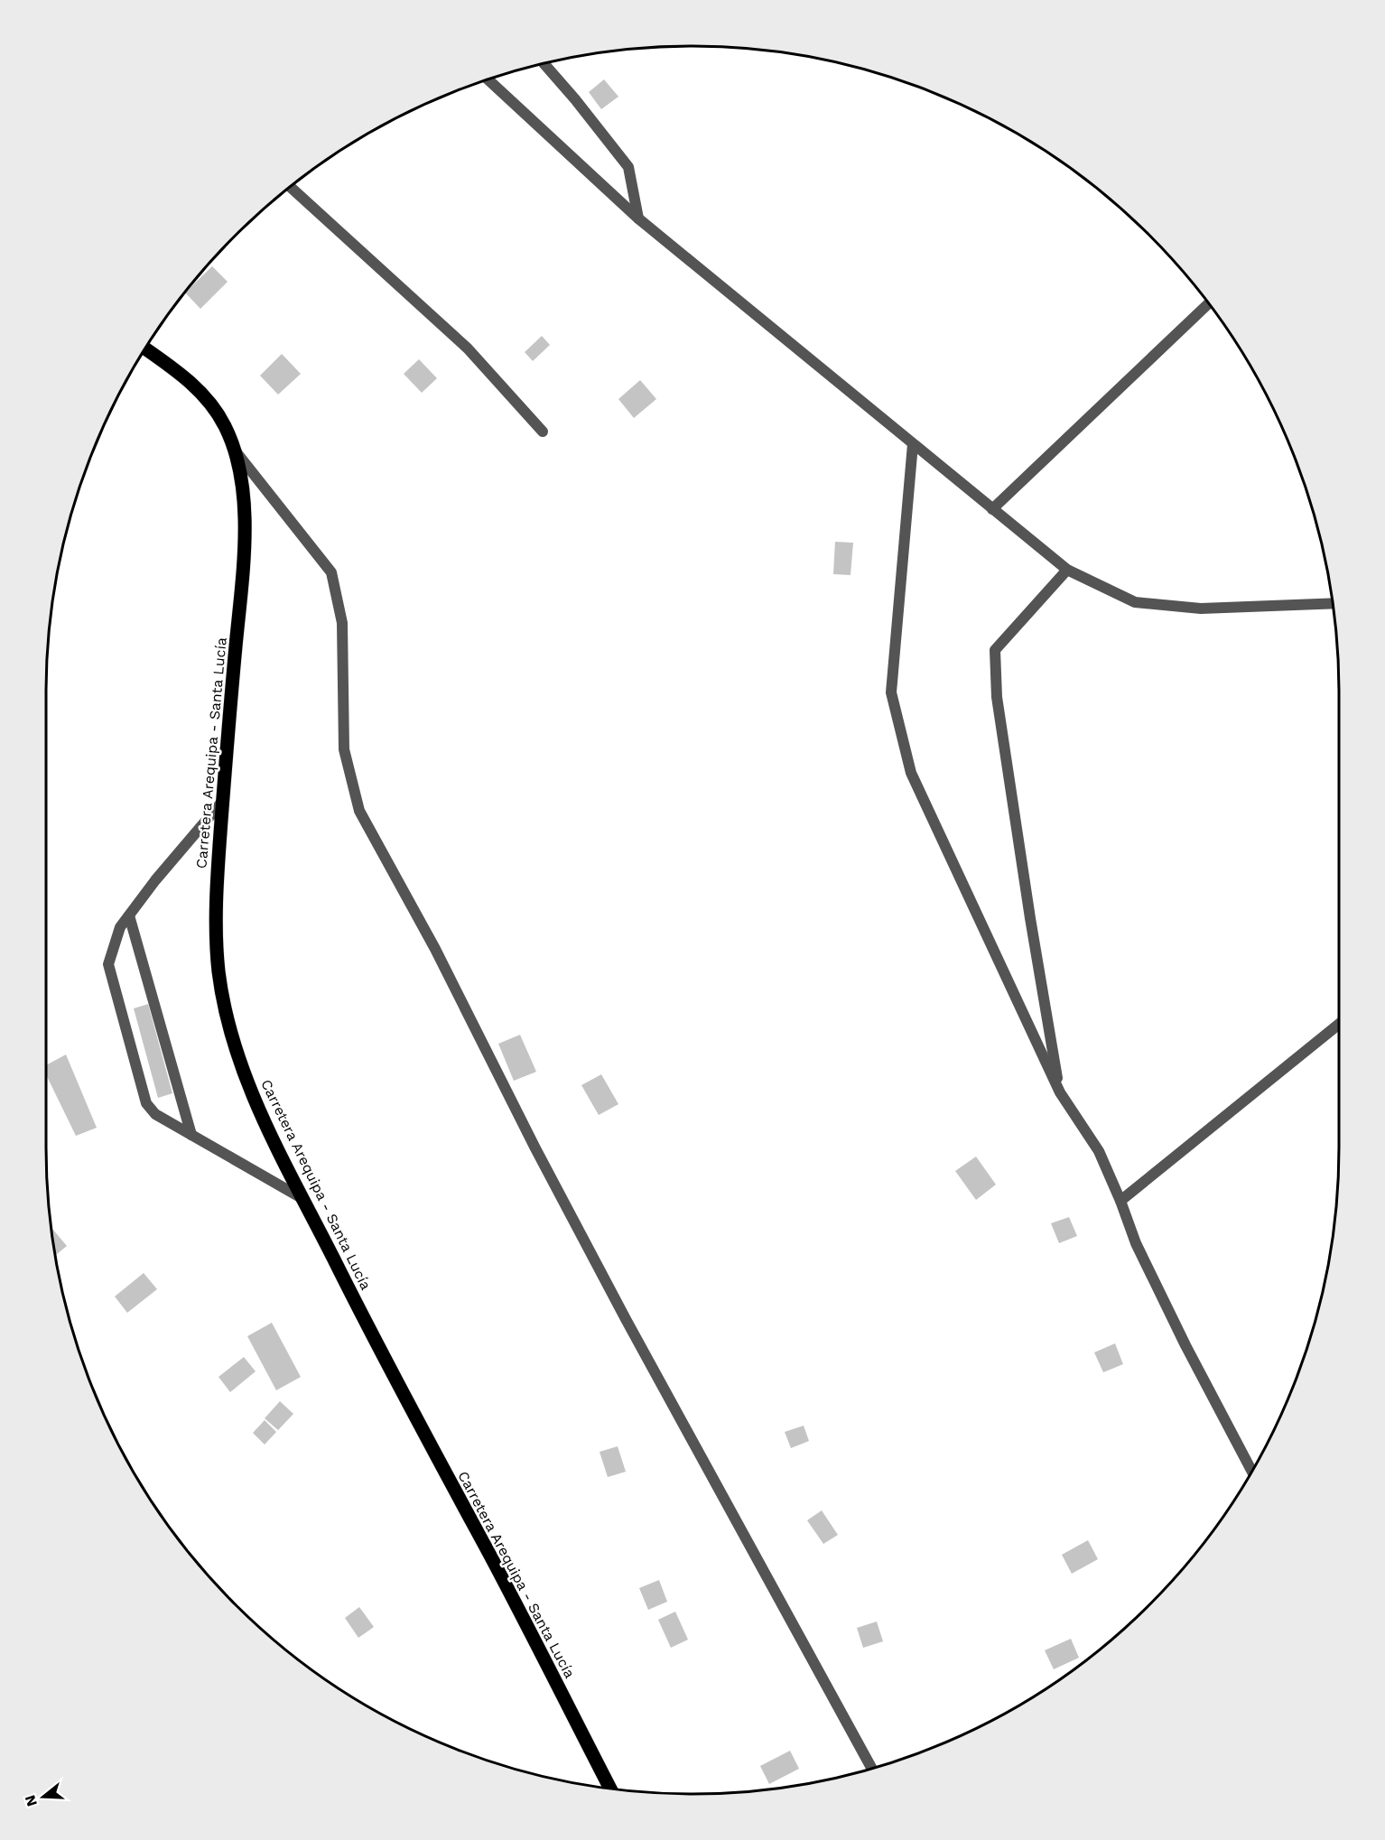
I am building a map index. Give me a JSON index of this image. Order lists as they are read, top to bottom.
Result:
{
  "streets": {
    "main road": ["Carretera Arequipa - Santa Lucía"]
  },
  "north": "left"
}
